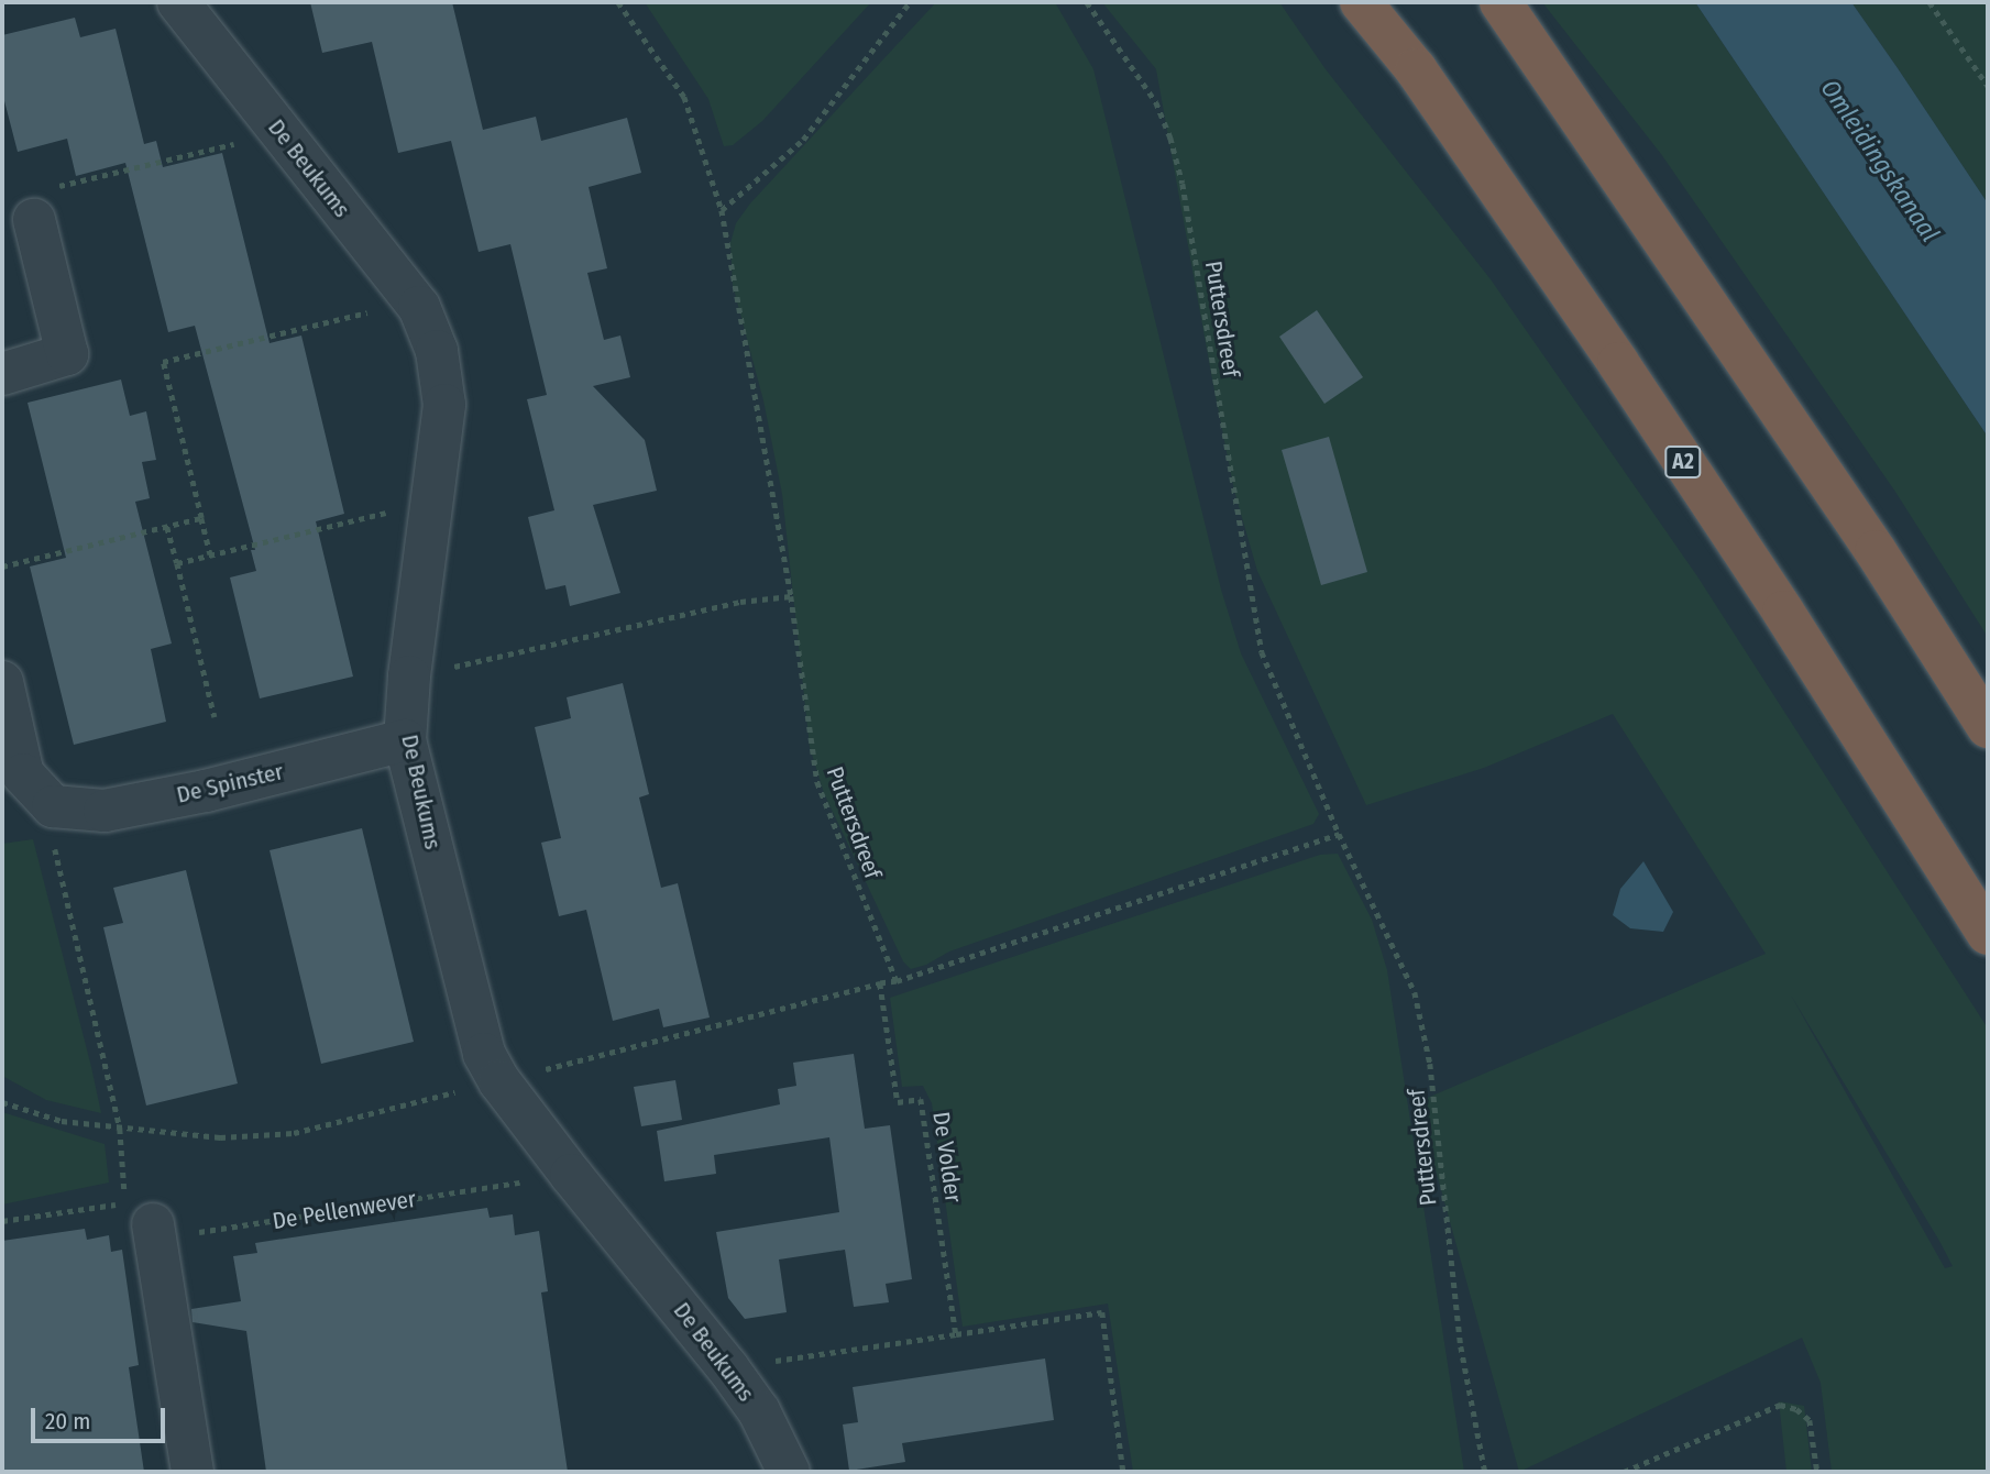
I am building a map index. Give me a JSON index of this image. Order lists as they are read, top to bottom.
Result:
{
  "streets": {
    "highway": ["A2"],
    "street": ["De Beukums", "De Spinster"],
    "path": ["Puttersdreef", "De Volder", "De Pellenwever"]
  },
  "crossings": [
    ["De Beukums", "De Spinster"],
    ["De Beukums", "De Pellenwever"]
  ],
  "water": ["Omleidingskanaal"],
  "scale_bar": "20 m"
}
